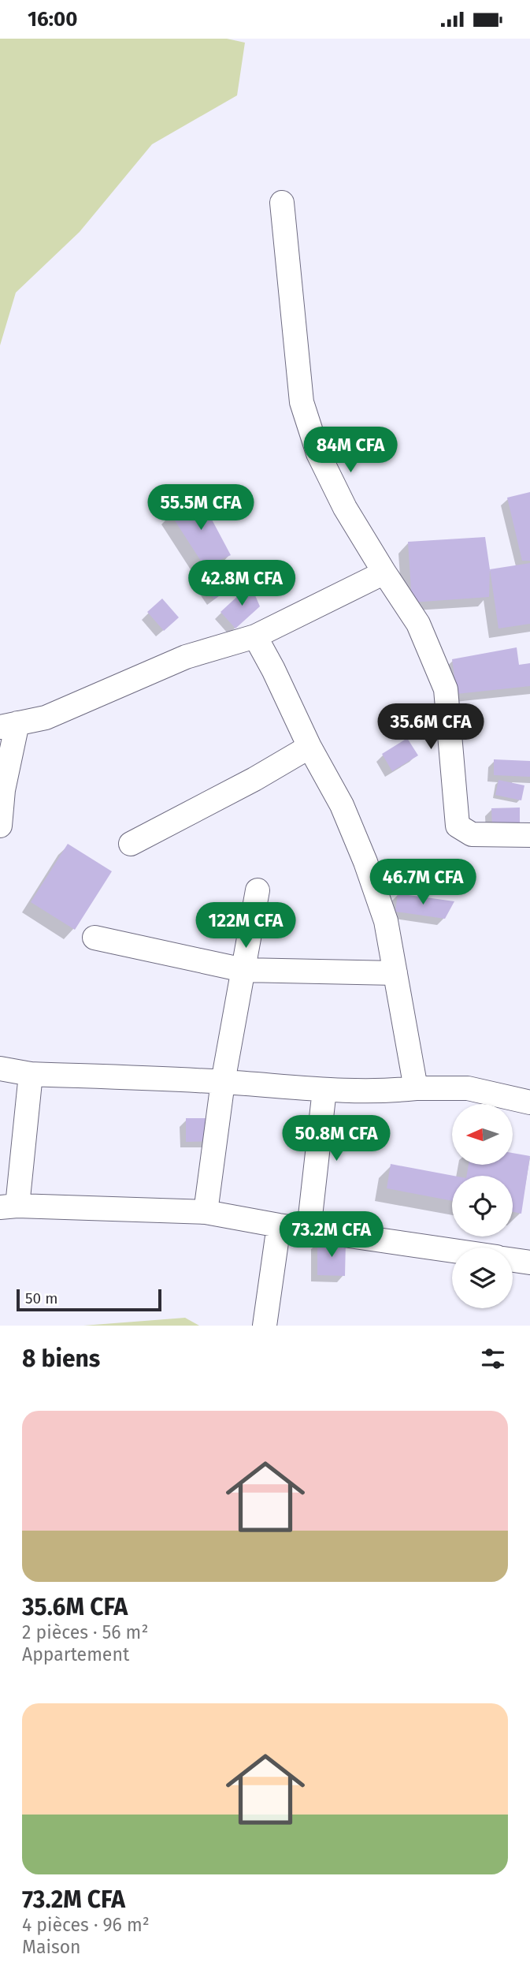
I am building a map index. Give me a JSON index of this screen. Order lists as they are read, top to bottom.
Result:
{
  "scale_bar": "50 m",
  "north": "left",
  "page": {
    "status": "16:00",
    "price": [
      "84M CFA",
      "55.5M CFA",
      "42.8M CFA",
      "35.6M CFA",
      "46.7M CFA",
      "122M CFA",
      "50.8M CFA",
      "73.2M CFA"
    ],
    "scale": "50 m",
    "heading": "8 biens",
    "list": [
      {
        "name": "35.6M CFA",
        "note": "2 pièces · 56 m² · Appartement"
      },
      {
        "name": "73.2M CFA",
        "note": "4 pièces · 96 m² · Maison"
      }
    ]
  }
}
